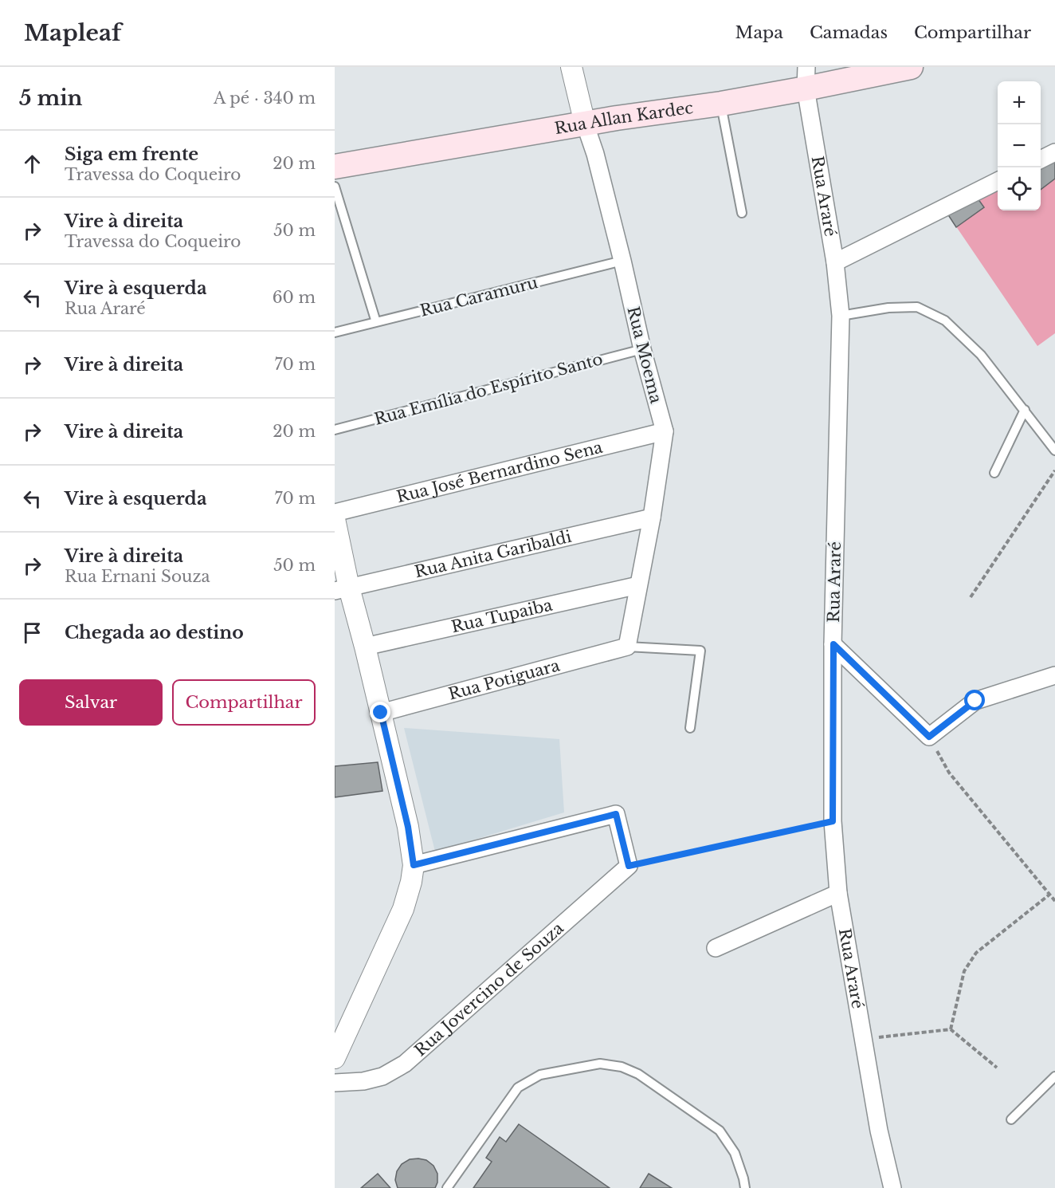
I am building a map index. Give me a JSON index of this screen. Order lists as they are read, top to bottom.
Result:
{
  "streets": {
    "main road": ["Rua Allan Kardec"],
    "street": [
      "Rua Araré",
      "Rua Moema",
      "Rua José Bernardino Sena",
      "Rua Anita Garibaldi",
      "Rua Tupaiba",
      "Rua Potiguara",
      "Rua Jovercino de Souza"
    ],
    "lane": ["Rua Caramuru", "Rua Emília do Espírito Santo"]
  },
  "crossings": [
    ["Rua Allan Kardec", "Rua Araré"],
    ["Rua Allan Kardec", "Rua Moema"],
    ["Rua Caramuru", "Rua Moema"],
    ["Rua Moema", "Rua Emília do Espírito Santo"],
    ["Rua Moema", "Rua José Bernardino Sena"],
    ["Rua Moema", "Rua Anita Garibaldi"],
    ["Rua Moema", "Rua Tupaiba"],
    ["Rua Moema", "Rua Potiguara"]
  ],
  "page": {
    "header": "Mapleaf",
    "nav": ["Mapa", "Camadas", "Compartilhar"],
    "heading": ["5 min", "A pé · 340 m"],
    "map_buttons": ["+", "−"],
    "list": [
      ["Siga em frente", "Travessa do Coqueiro", "20 m"],
      ["Vire à direita", "Travessa do Coqueiro", "50 m"],
      ["Vire à esquerda", "Rua Araré", "60 m"],
      ["Vire à direita", "70 m"],
      ["Vire à direita", "20 m"],
      ["Vire à esquerda", "70 m"],
      ["Vire à direita", "Rua Ernani Souza", "50 m"],
      "Chegada ao destino"
    ],
    "buttons": ["Salvar", "Compartilhar"]
  }
}
